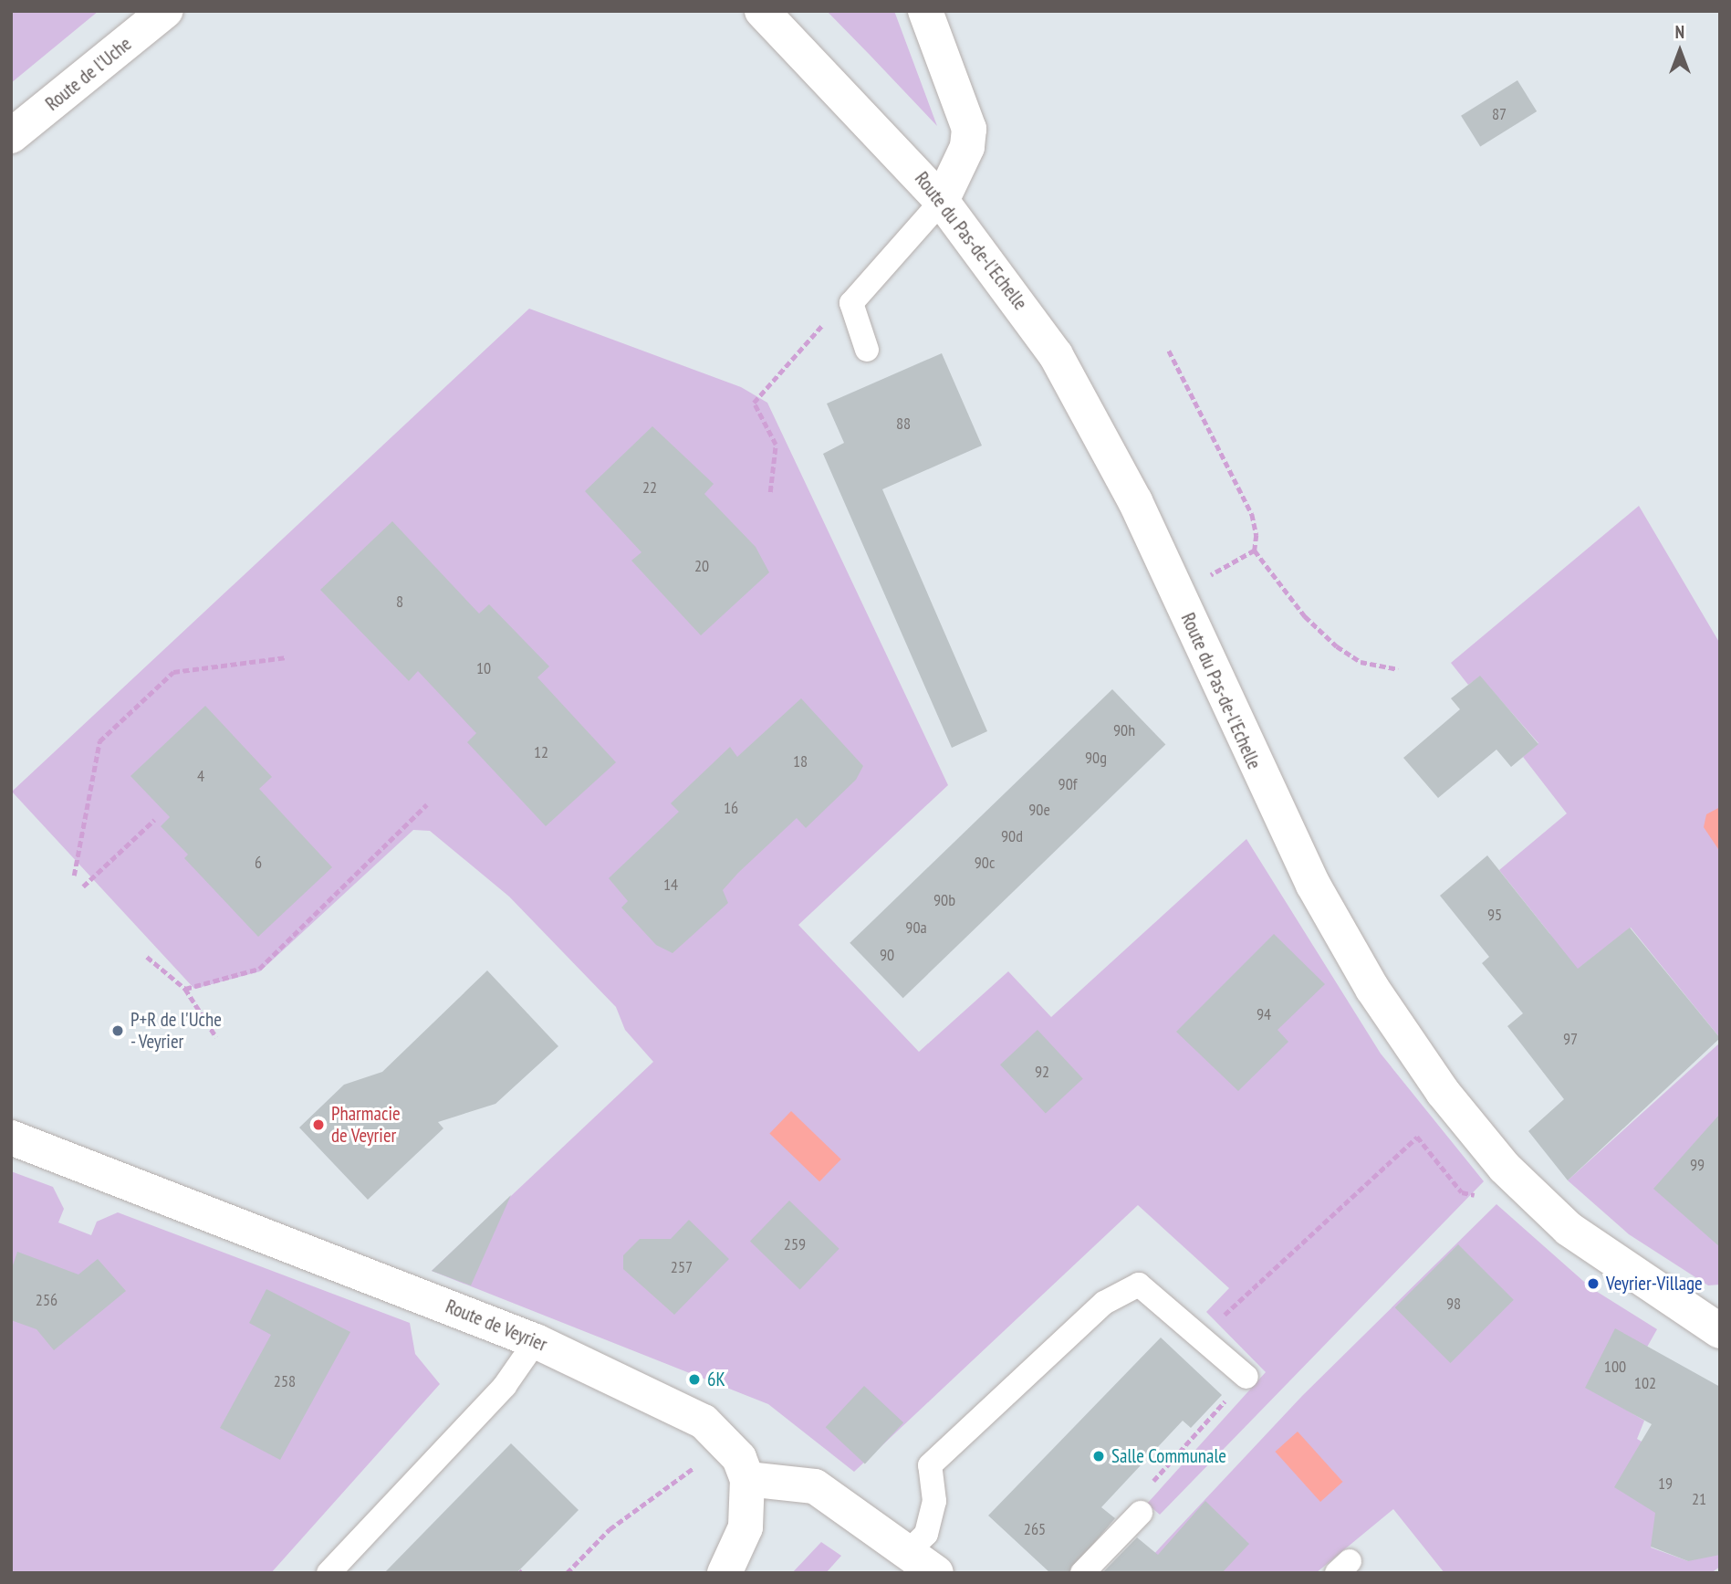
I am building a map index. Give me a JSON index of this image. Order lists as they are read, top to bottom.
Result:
{
  "streets": {
    "main road": ["Route de l'Uche", "Route du Pas-de-l'Echelle", "Route de Veyrier"]
  },
  "places": [
    "P+R de l'Uche - Veyrier",
    "Pharmacie de Veyrier",
    "Veyrier-Village",
    "6K",
    "Salle Communale"
  ],
  "house_numbers": [
    "87",
    "88",
    "22",
    "20",
    "8",
    "10",
    "90h",
    "12",
    "90g",
    "18",
    "4",
    "90f",
    "16",
    "90e",
    "90d",
    "6",
    "90c",
    "14",
    "90b",
    "95",
    "90a",
    "90",
    "94",
    "97",
    "92",
    "99",
    "259",
    "257",
    "256",
    "98",
    "100",
    "258",
    "102",
    "19",
    "21",
    "265"
  ],
  "north": "top"
}
